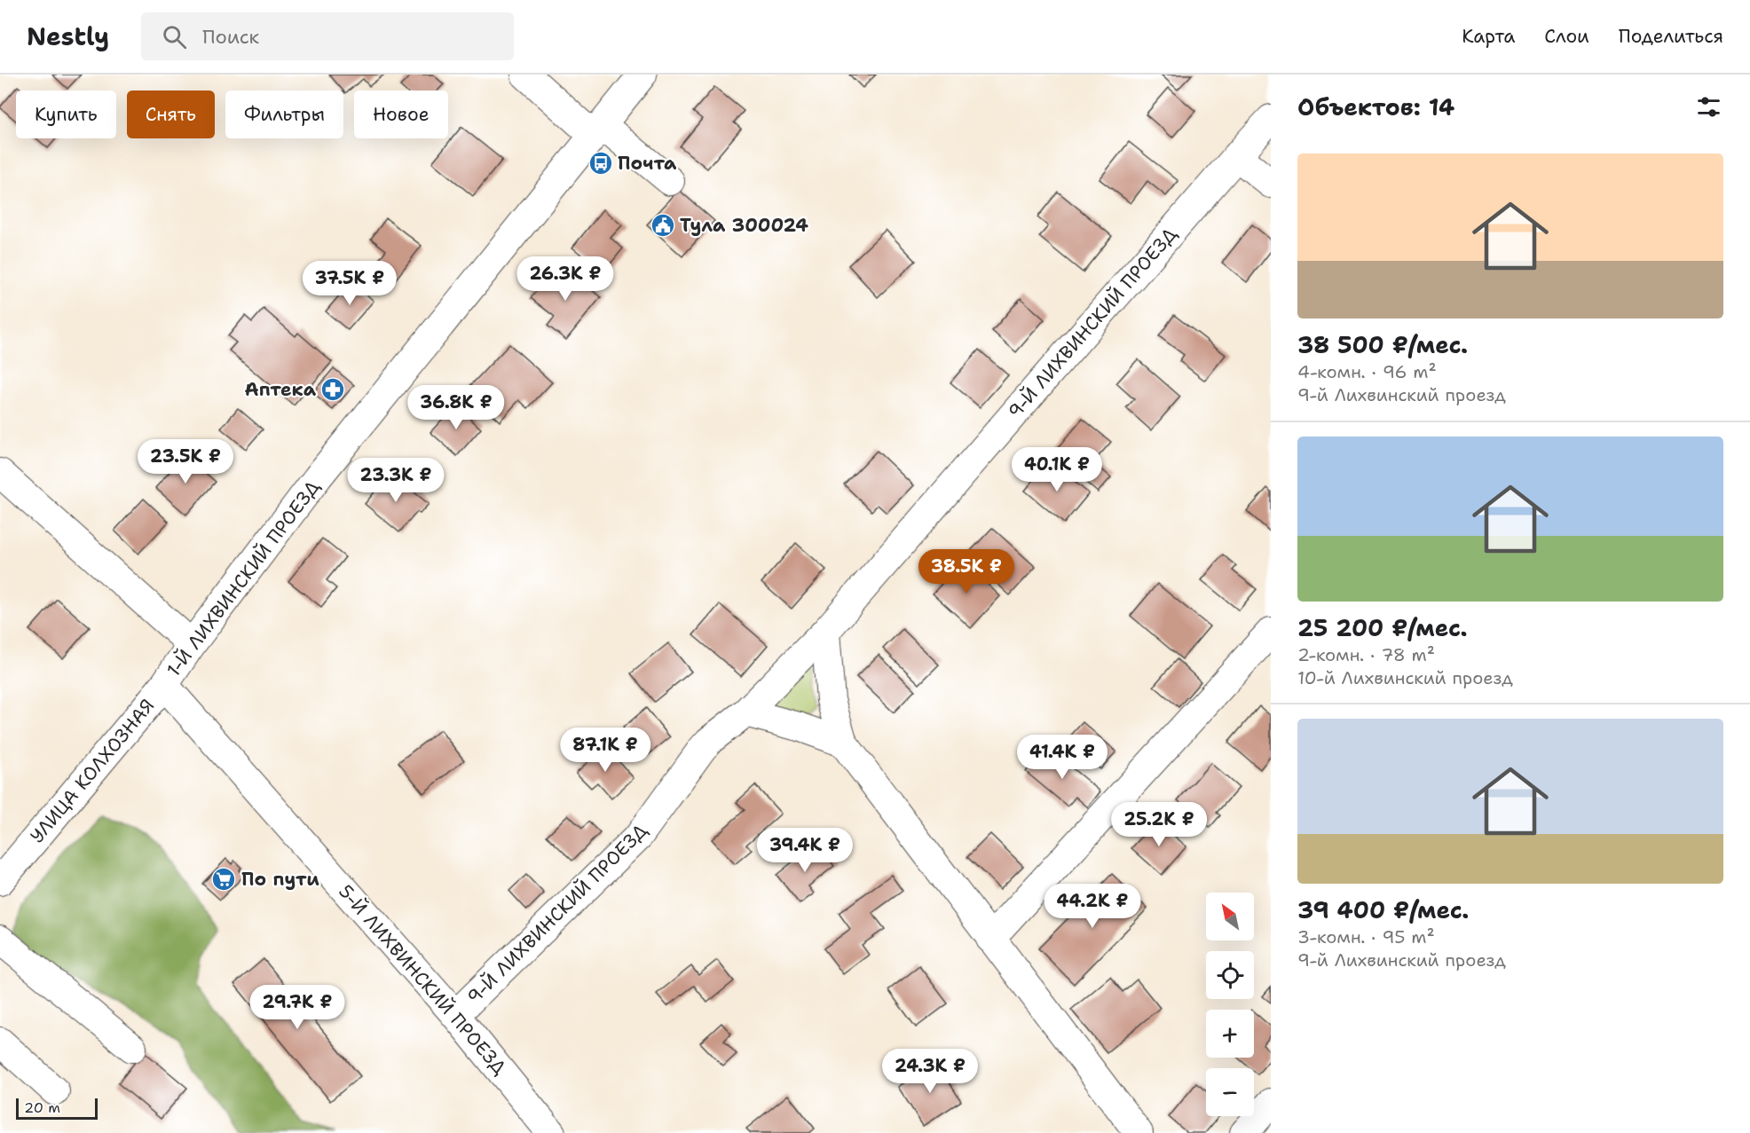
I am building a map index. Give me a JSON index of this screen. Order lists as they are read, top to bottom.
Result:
{
  "streets": {
    "street": [
      "9-Й ЛИХВИНСКИЙ ПРОЕЗД",
      "1-Й ЛИХВИНСКИЙ ПРОЕЗД",
      "УЛИЦА КОЛХОЗНАЯ",
      "5-Й ЛИХВИНСКИЙ ПРОЕЗД"
    ]
  },
  "crossings": [
    ["9-Й ЛИХВИНСКИЙ ПРОЕЗД", "5-Й ЛИХВИНСКИЙ ПРОЕЗД"],
    ["1-Й ЛИХВИНСКИЙ ПРОЕЗД", "УЛИЦА КОЛХОЗНАЯ"],
    ["1-Й ЛИХВИНСКИЙ ПРОЕЗД", "5-Й ЛИХВИНСКИЙ ПРОЕЗД"],
    ["УЛИЦА КОЛХОЗНАЯ", "5-Й ЛИХВИНСКИЙ ПРОЕЗД"]
  ],
  "places": {
    "bus stop": ["Почта"],
    "public building": ["Тула 300024"],
    "pharmacy": ["Аптека"],
    "supermarket": ["По пути"]
  },
  "scale_bar": "20 m",
  "north": "top left",
  "page": {
    "header": "Nestly",
    "search": "Поиск",
    "nav": ["Карта", "Слои", "Поделиться"],
    "heading": "Объектов: 14",
    "chip": [
      "Купить",
      "Снять",
      "Фильтры",
      "Новое"
    ],
    "list": [
      {
        "name": "38 500 ₽/мес.",
        "note": "4-комн. · 96 m² · 9-й Лихвинский проезд"
      },
      {
        "name": "25 200 ₽/мес.",
        "note": "2-комн. · 78 m² · 10-й Лихвинский проезд"
      },
      {
        "name": "39 400 ₽/мес.",
        "note": "3-комн. · 95 m² · 9-й Лихвинский проезд"
      }
    ],
    "price": [
      "26.3K ₽",
      "37.5K ₽",
      "36.8K ₽",
      "23.5K ₽",
      "40.1K ₽",
      "23.3K ₽",
      "38.5K ₽",
      "87.1K ₽",
      "41.4K ₽",
      "25.2K ₽",
      "39.4K ₽",
      "44.2K ₽",
      "29.7K ₽",
      "24.3K ₽"
    ],
    "map_buttons": ["+", "−"],
    "scale": "20 m"
  }
}
